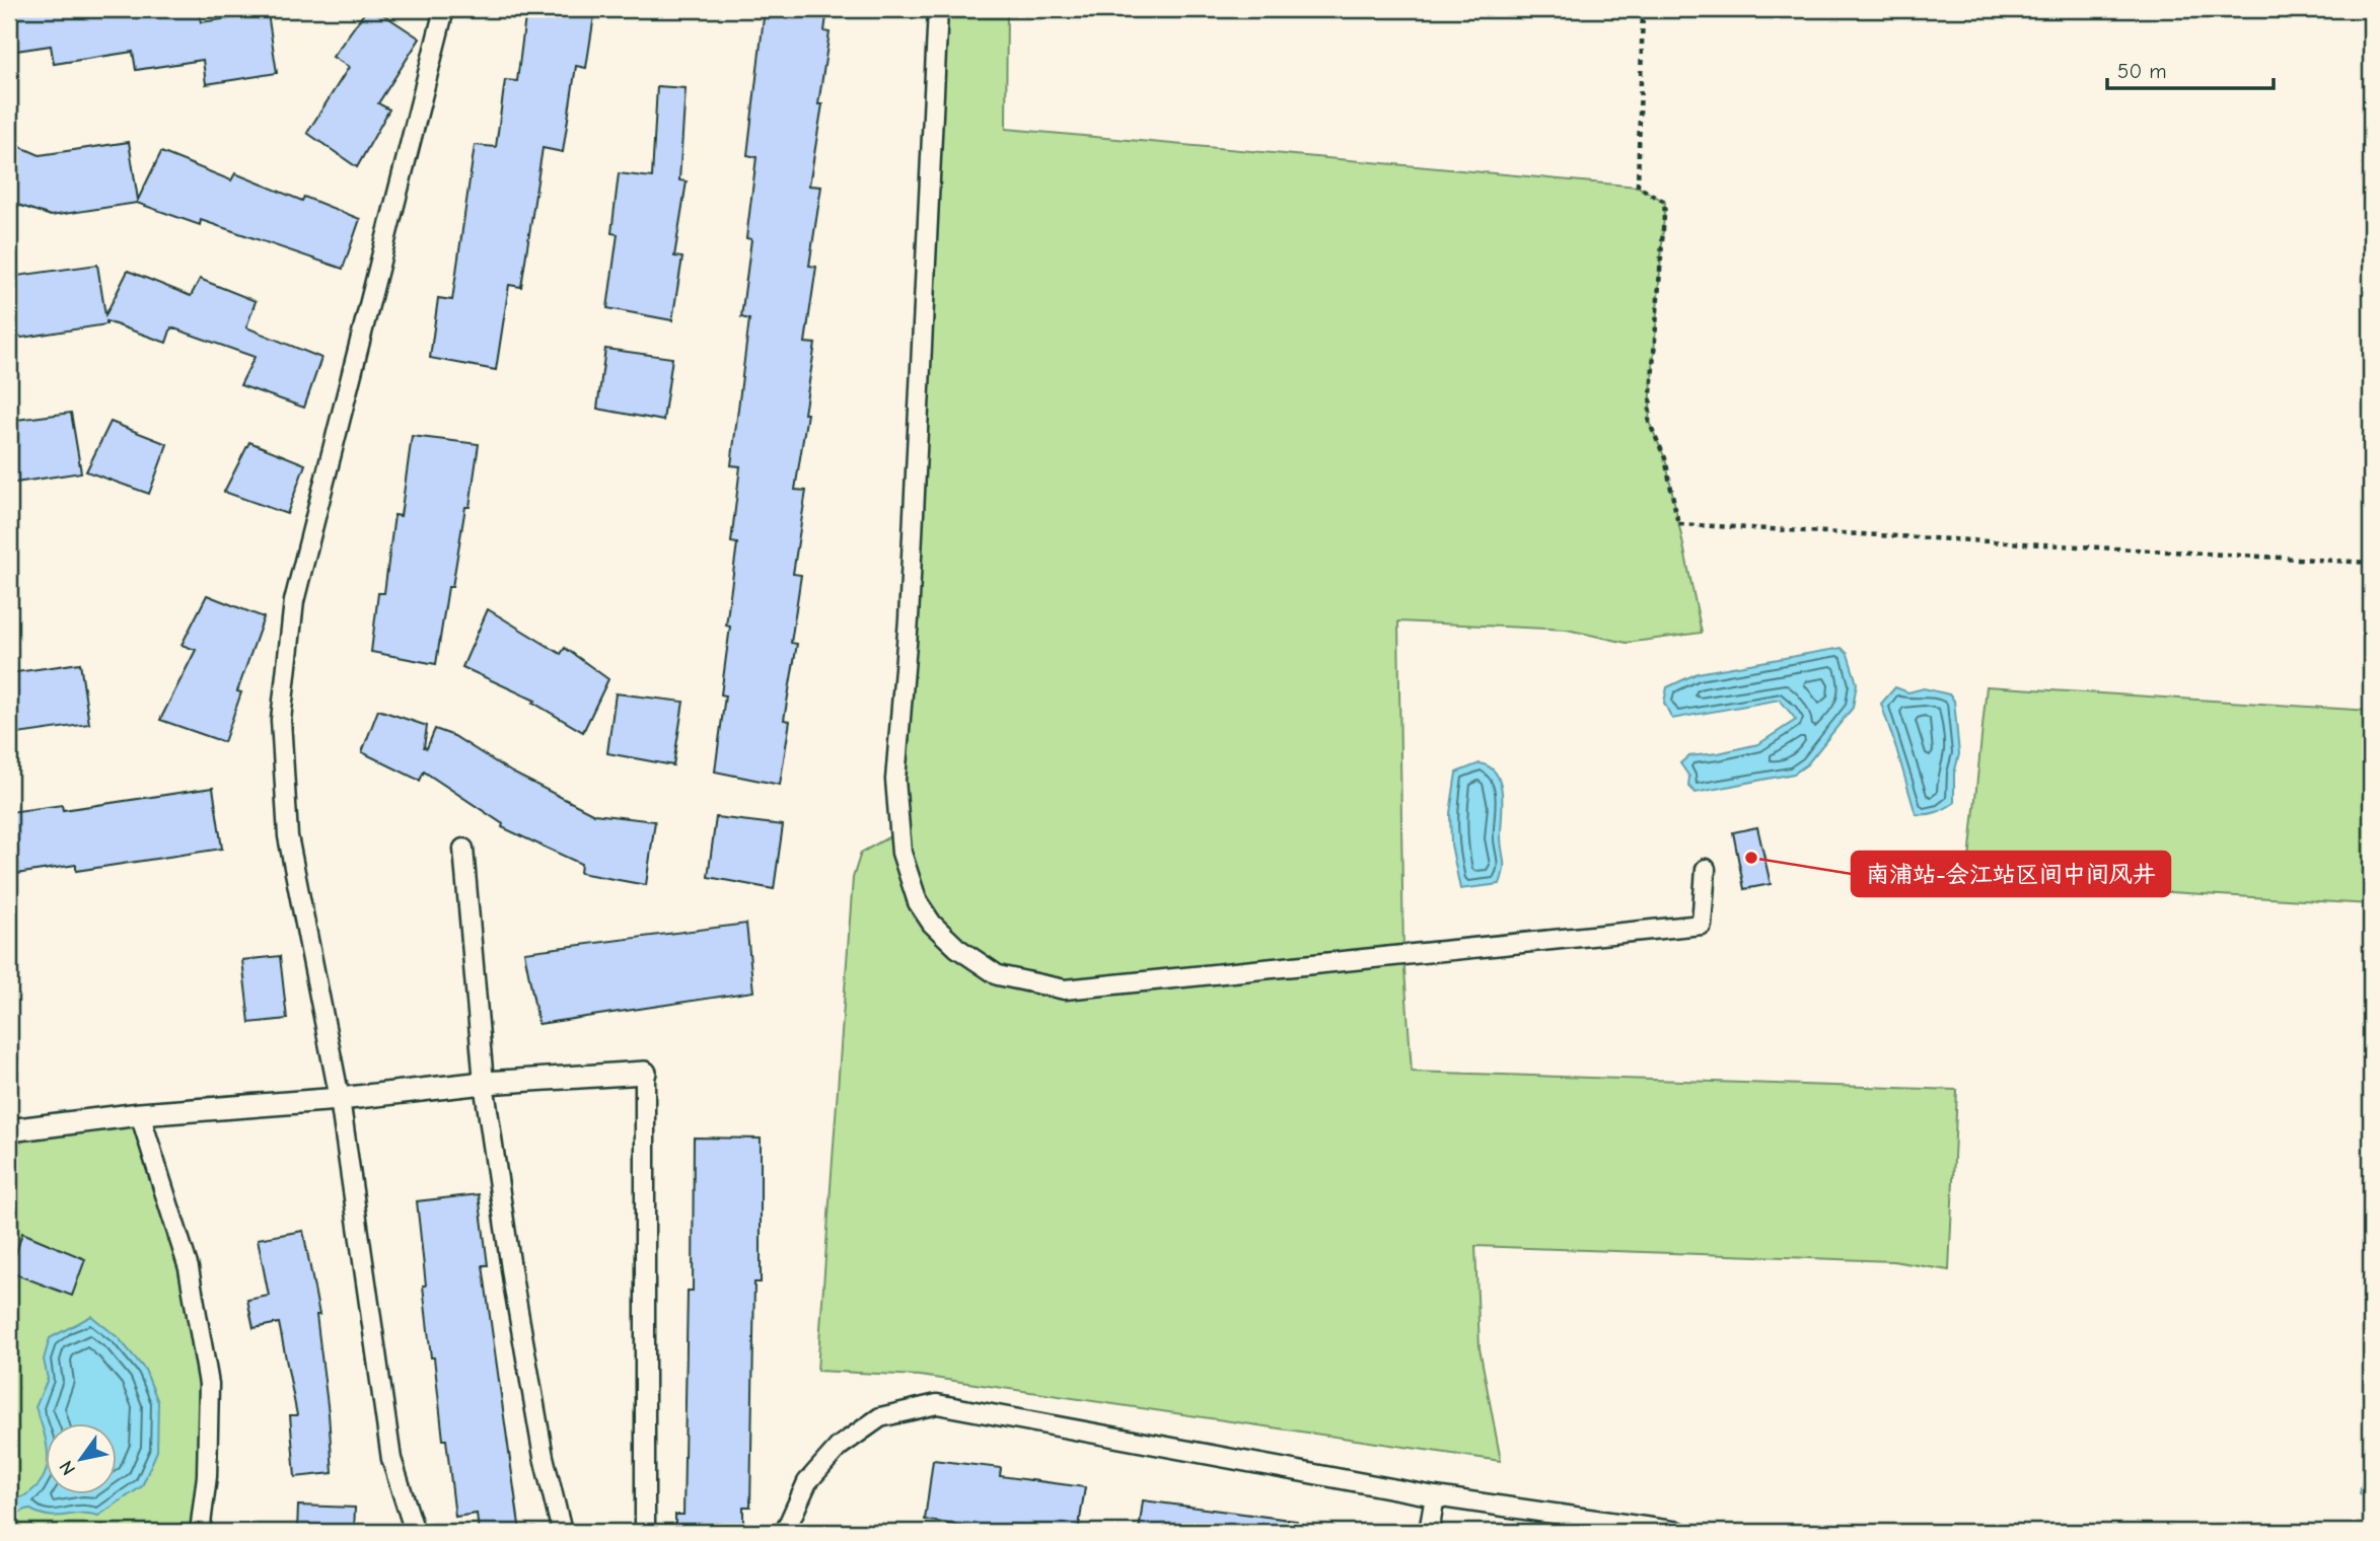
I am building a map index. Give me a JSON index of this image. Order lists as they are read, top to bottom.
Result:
{
  "places": ["南浦站-会江站区间中间风井"],
  "scale_bar": "50 m",
  "north": "bottom left"
}
